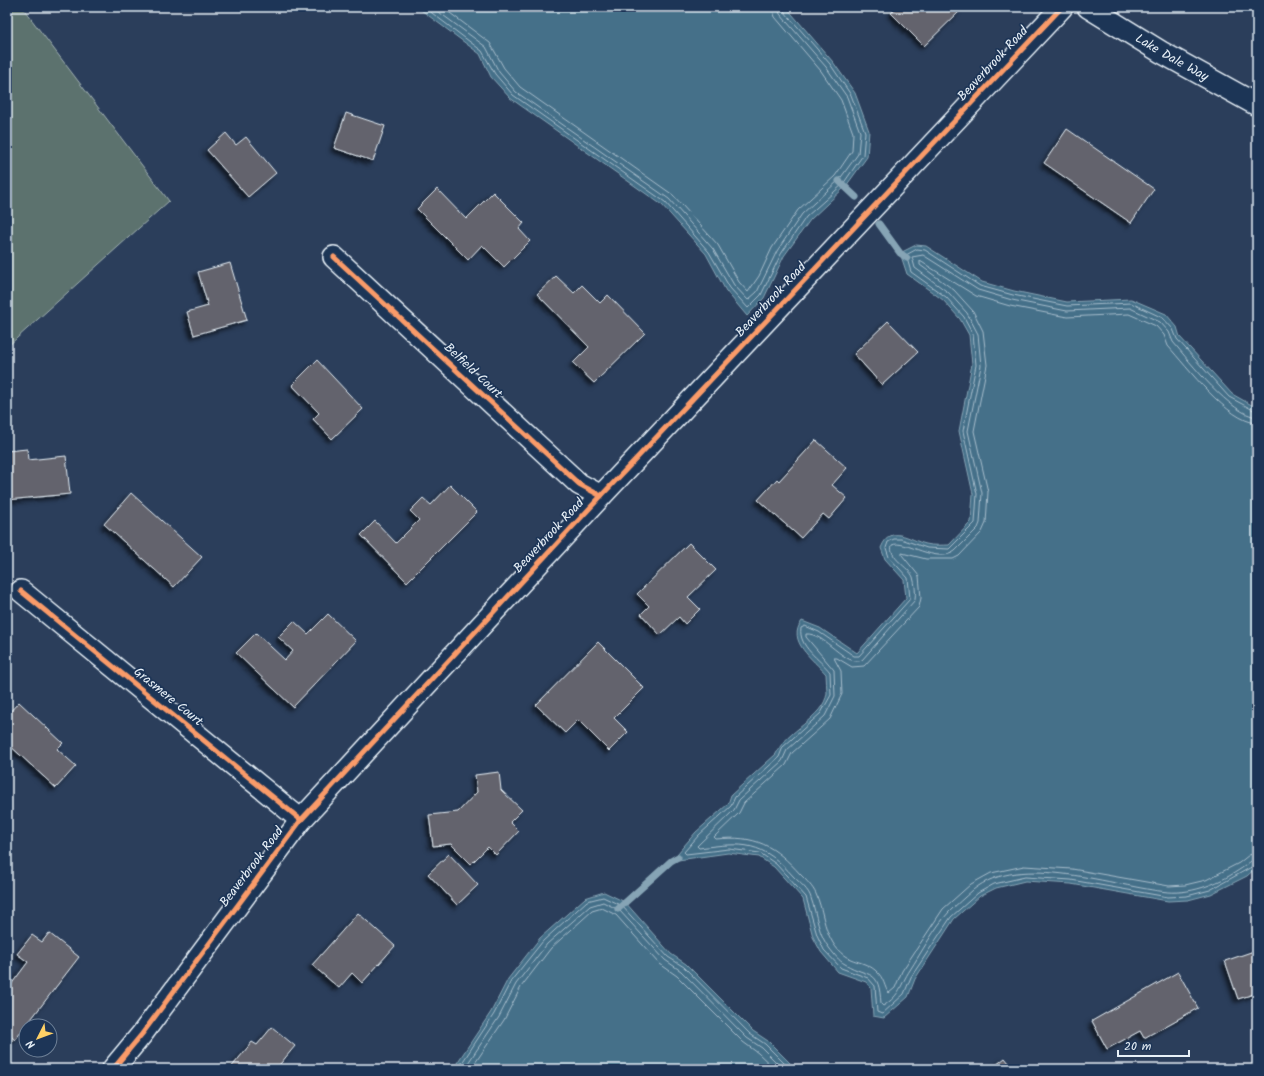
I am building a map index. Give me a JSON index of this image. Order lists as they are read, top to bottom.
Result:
{
  "streets": {
    "street": [
      "Lake Dale Way",
      "Beaverbrook Road",
      "Belfield Court",
      "Grasmere Court"
    ]
  },
  "crossings": [
    ["Beaverbrook Road", "Belfield Court"],
    ["Beaverbrook Road", "Grasmere Court"]
  ],
  "scale_bar": "20 m",
  "north": "bottom left"
}
